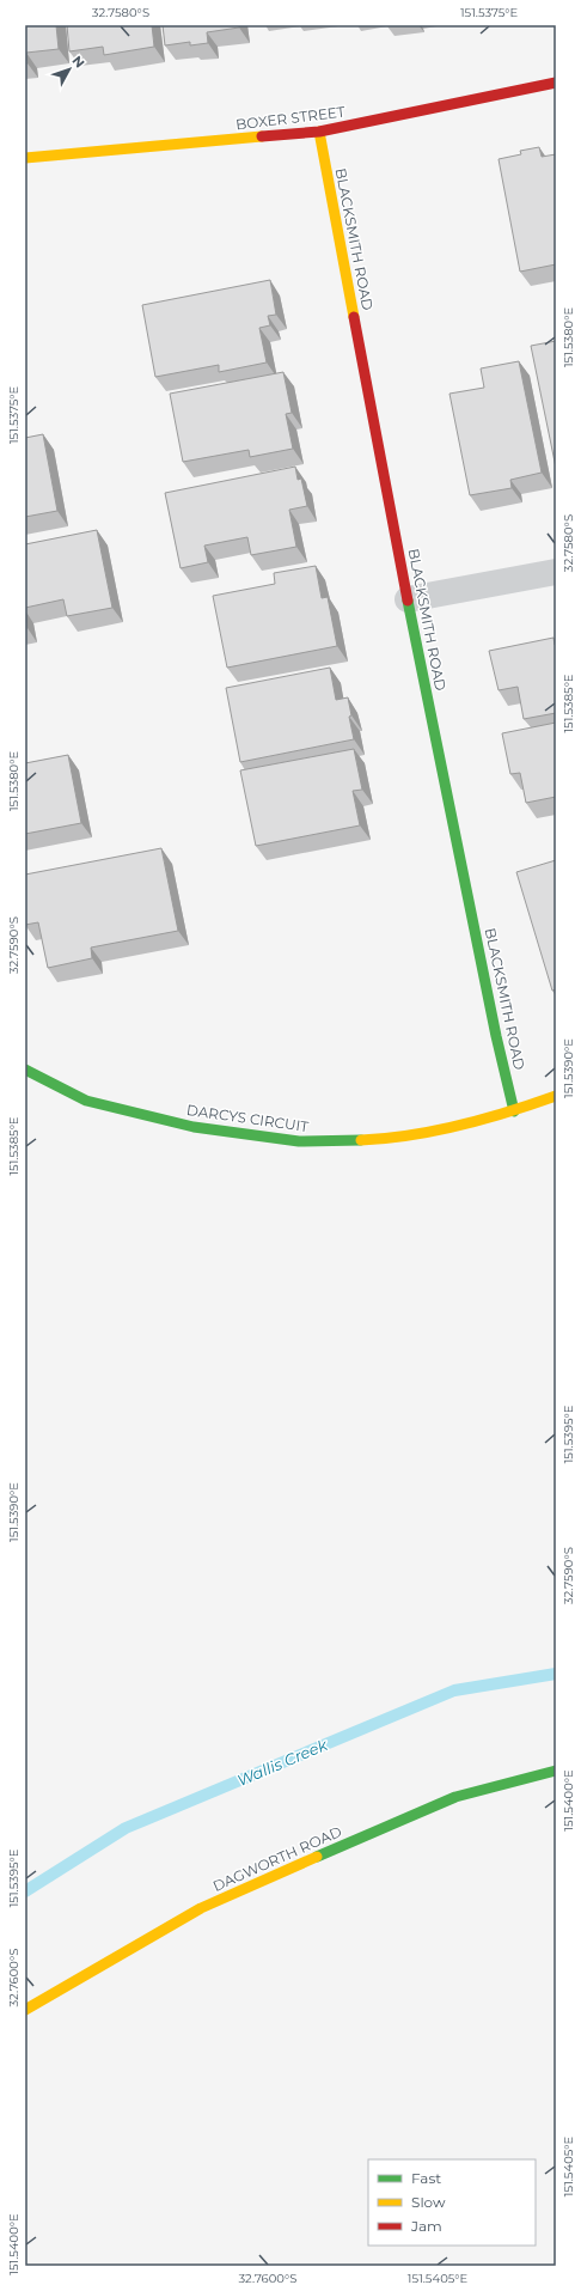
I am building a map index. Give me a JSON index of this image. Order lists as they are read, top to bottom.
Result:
{
  "streets": {
    "street": [
      "BOXER STREET",
      "BLACKSMITH ROAD",
      "DARCYS CIRCUIT",
      "DAGWORTH ROAD"
    ]
  },
  "crossings": [
    ["BOXER STREET", "BLACKSMITH ROAD"],
    ["BLACKSMITH ROAD", "DARCYS CIRCUIT"]
  ],
  "water": ["Wallis Creek"],
  "legend": ["Fast", "Slow", "Jam"],
  "north": "top right",
  "coordinates": [
    "32.7580°S",
    "151.5375°E",
    "151.5380°E",
    "151.5385°E",
    "32.7590°S",
    "151.5390°E",
    "151.5395°E",
    "151.5400°E",
    "32.7600°S",
    "151.5405°E"
  ]
}
